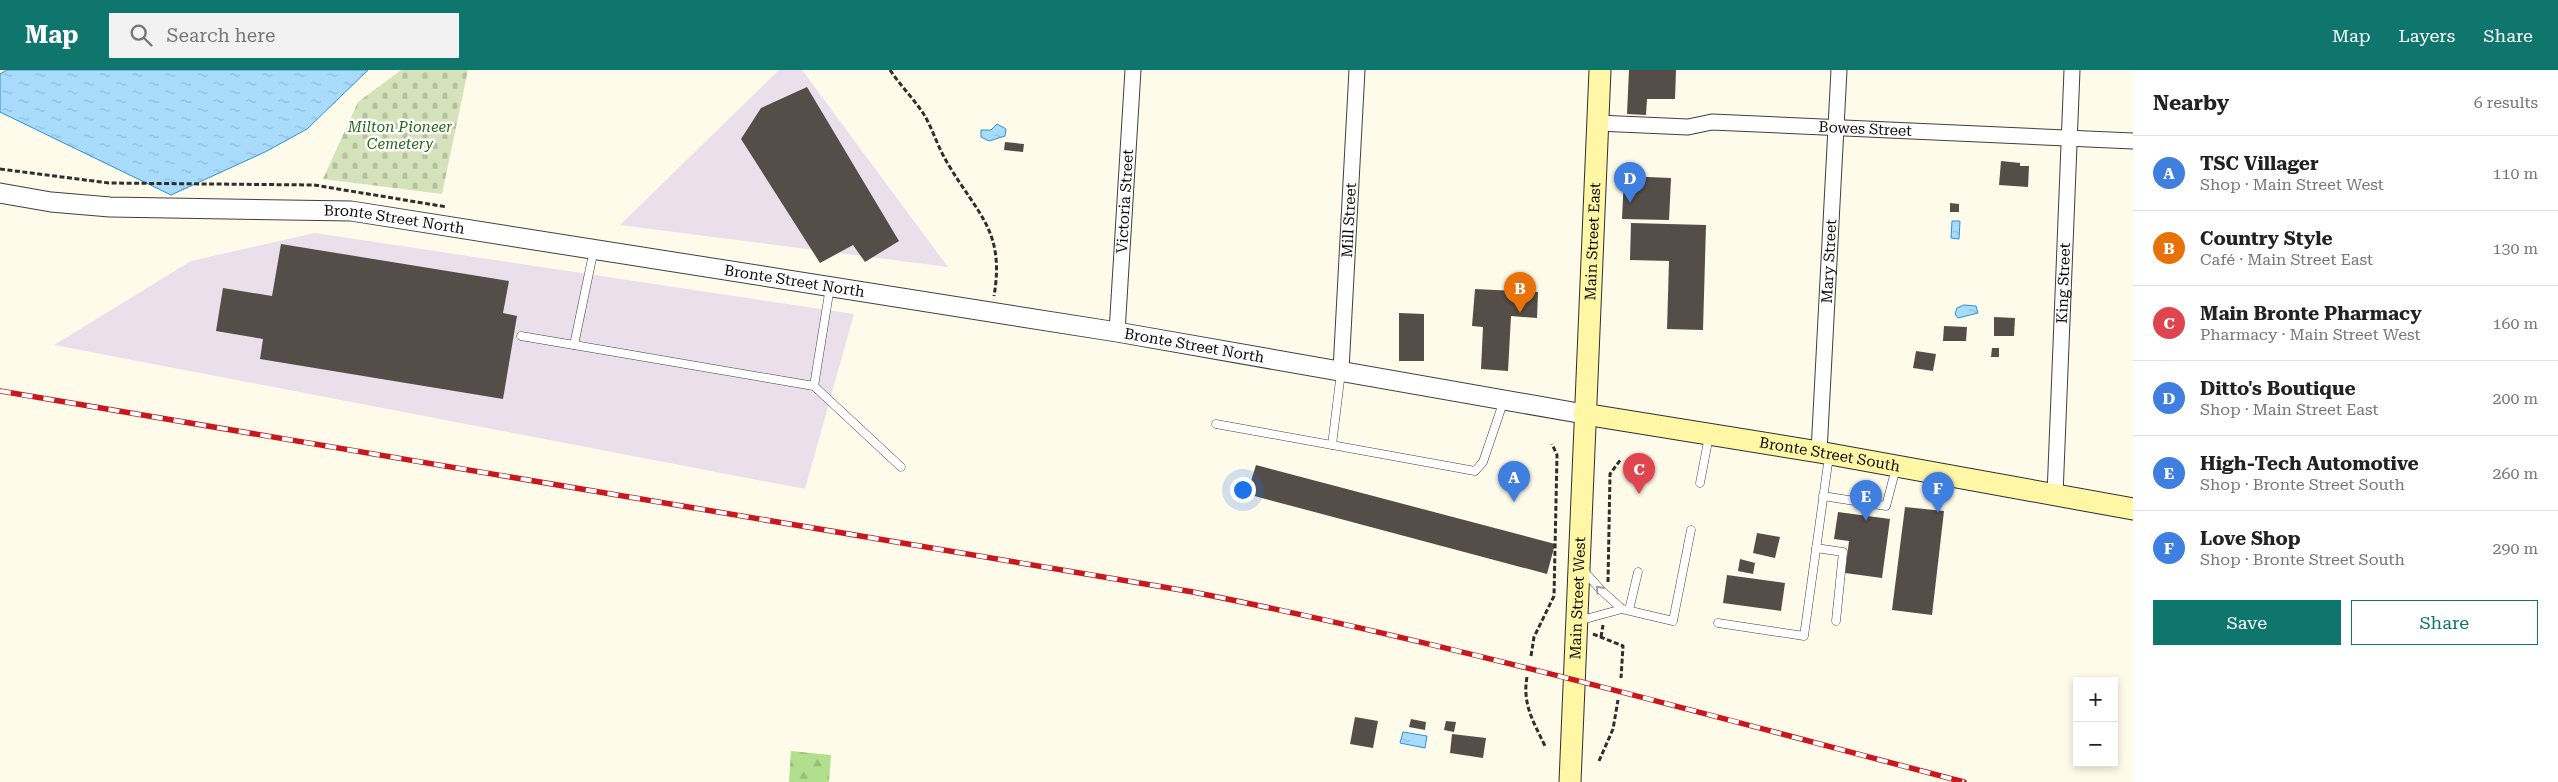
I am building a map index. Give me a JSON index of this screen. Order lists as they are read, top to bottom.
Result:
{
  "streets": {
    "main road": ["Main Street East", "Bronte Street South", "Main Street West"],
    "street": [
      "Bowes Street",
      "Victoria Street",
      "Bronte Street North",
      "Mill Street",
      "Mary Street",
      "King Street"
    ]
  },
  "crossings": [
    ["Bowes Street", "Main Street East"],
    ["Bowes Street", "Mary Street"],
    ["Bowes Street", "King Street"],
    ["Victoria Street", "Bronte Street North"],
    ["Bronte Street North", "Mill Street"],
    ["Bronte Street North", "Main Street East"],
    ["Bronte Street North", "Bronte Street South"],
    ["Bronte Street North", "Main Street West"],
    ["Main Street East", "Bronte Street South"],
    ["Main Street East", "Main Street West"],
    ["Mary Street", "Bronte Street South"],
    ["King Street", "Bronte Street South"],
    ["Bronte Street South", "Main Street West"]
  ],
  "parks": ["Milton Pioneer Cemetery"],
  "page": {
    "header": "Map",
    "search": "Search here",
    "nav": ["Map", "Layers", "Share"],
    "heading": ["Nearby", "6 results"],
    "list": [
      {
        "mark": "A",
        "name": "TSC Villager",
        "note": "Shop · Main Street West",
        "value": "110 m"
      },
      {
        "mark": "B",
        "name": "Country Style",
        "note": "Café · Main Street East",
        "value": "130 m"
      },
      {
        "mark": "C",
        "name": "Main Bronte Pharmacy",
        "note": "Pharmacy · Main Street West",
        "value": "160 m"
      },
      {
        "mark": "D",
        "name": "Ditto's Boutique",
        "note": "Shop · Main Street East",
        "value": "200 m"
      },
      {
        "mark": "E",
        "name": "High-Tech Automotive",
        "note": "Shop · Bronte Street South",
        "value": "260 m"
      },
      {
        "mark": "F",
        "name": "Love Shop",
        "note": "Shop · Bronte Street South",
        "value": "290 m"
      }
    ],
    "pins": [
      "D",
      "B",
      "C",
      "A",
      "F",
      "E"
    ],
    "buttons": ["Save", "Share"],
    "map_buttons": ["+", "−"]
  }
}
